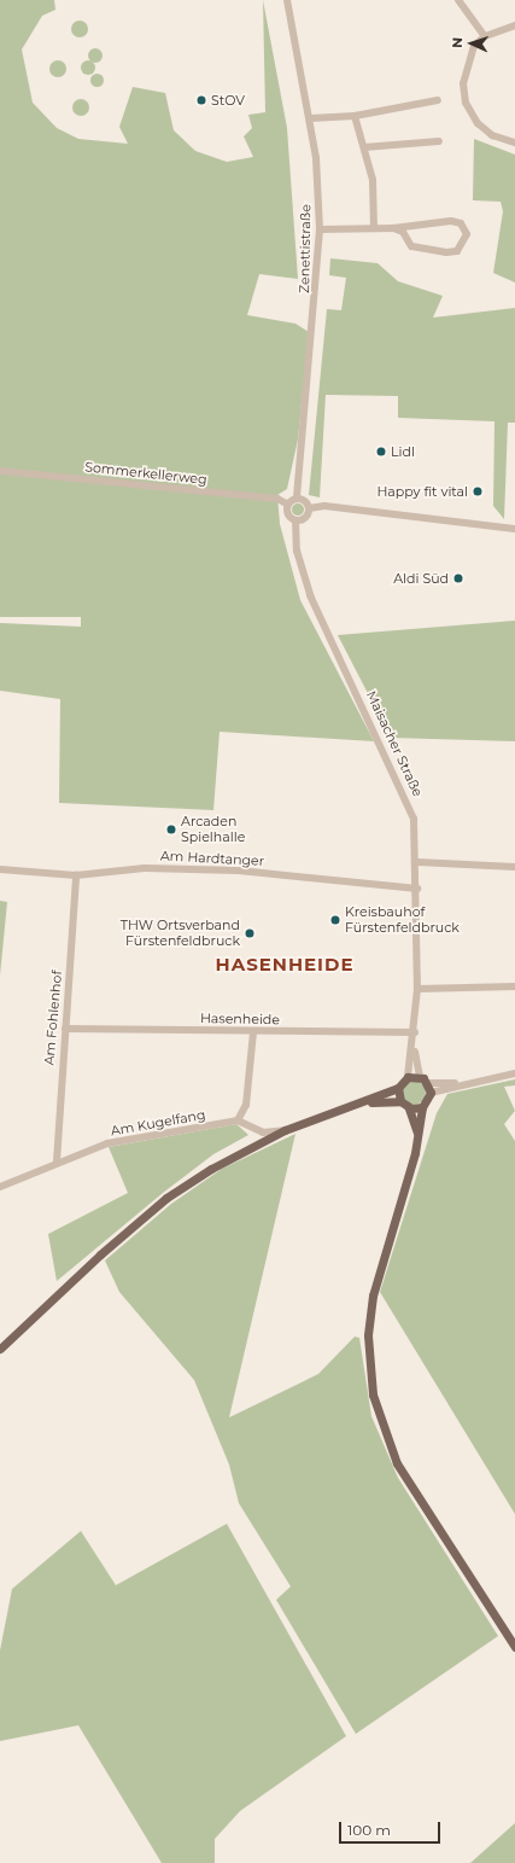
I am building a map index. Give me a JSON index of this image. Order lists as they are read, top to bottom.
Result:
{
  "streets": {
    "street": [
      "Zenettistraße",
      "Sommerkellerweg",
      "Maisacher Straße",
      "Am Hardtanger",
      "Am Fohlenhof",
      "Hasenheide",
      "Am Kugelfang"
    ]
  },
  "crossings": [
    ["Zenettistraße", "Sommerkellerweg"],
    ["Zenettistraße", "Maisacher Straße"],
    ["Sommerkellerweg", "Maisacher Straße"],
    ["Maisacher Straße", "Am Hardtanger"],
    ["Maisacher Straße", "Hasenheide"],
    ["Am Hardtanger", "Am Fohlenhof"],
    ["Am Fohlenhof", "Hasenheide"],
    ["Am Fohlenhof", "Am Kugelfang"]
  ],
  "districts": ["HASENHEIDE"],
  "places": [
    "StOV",
    "Lidl",
    "Happy fit vital",
    "Aldi Süd",
    "Arcaden Spielhalle",
    "Kreisbauhof Fürstenfeldbruck",
    "THW Ortsverband Fürstenfeldbruck"
  ],
  "scale_bar": "100 m",
  "north": "left"
}
